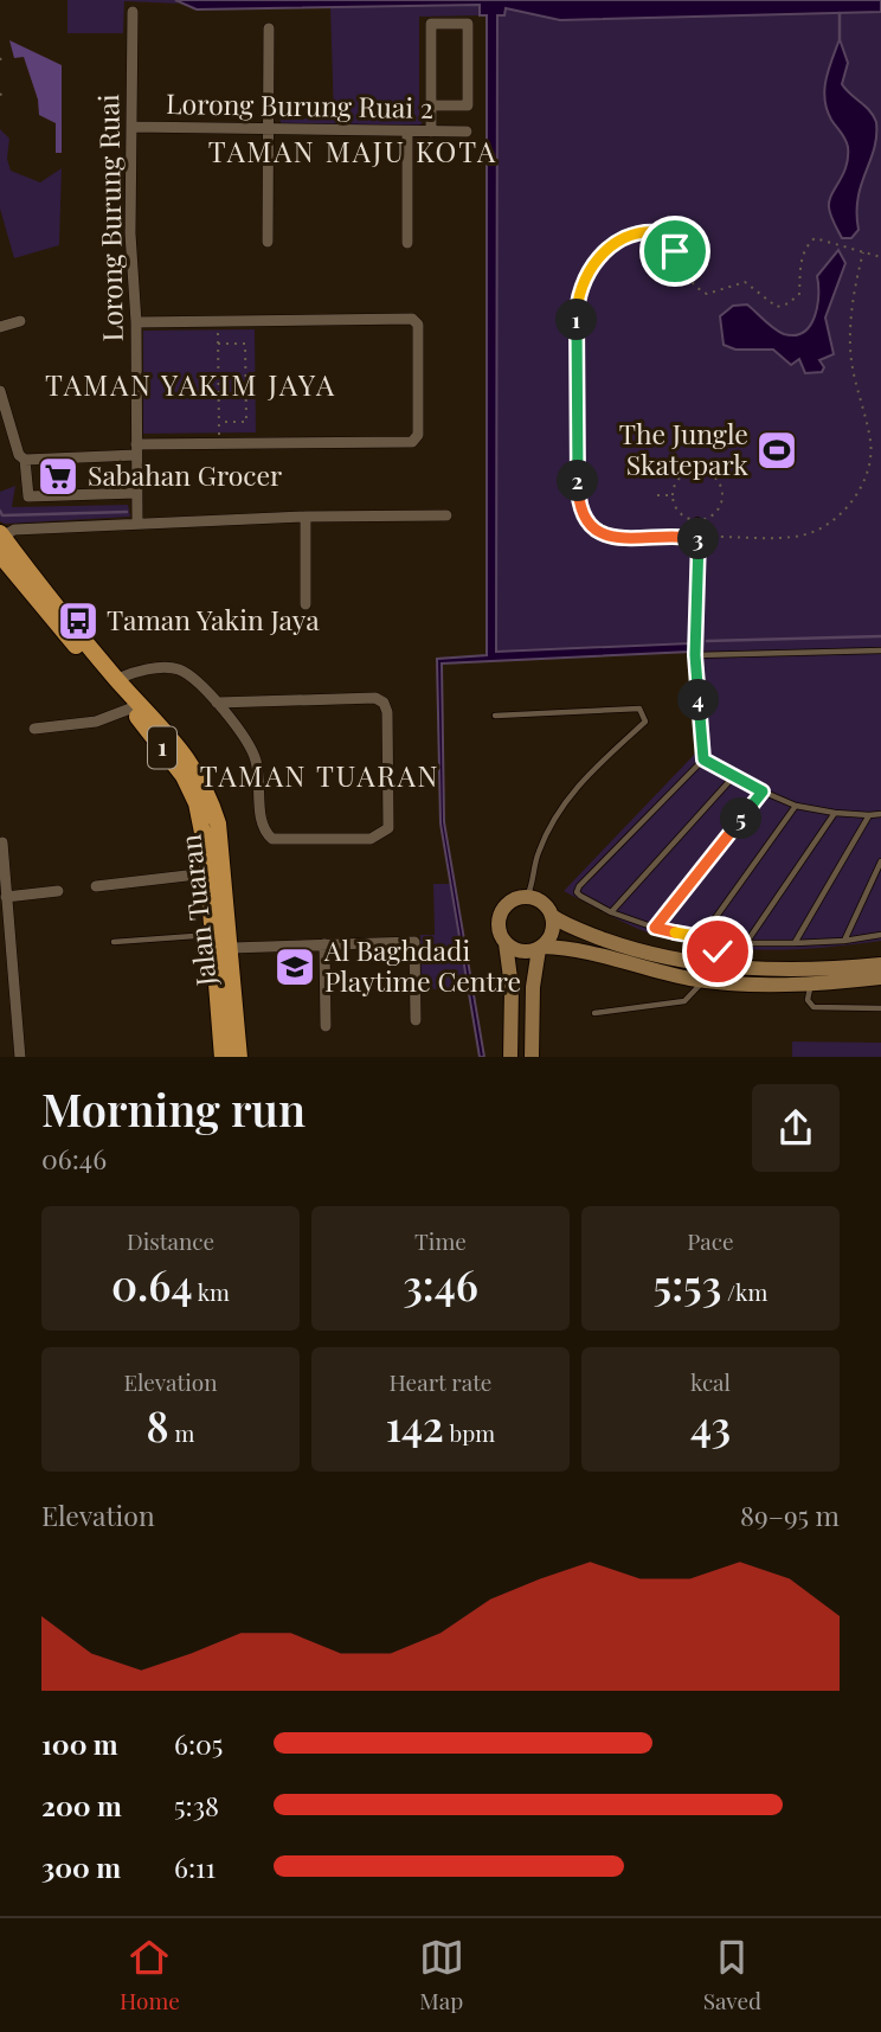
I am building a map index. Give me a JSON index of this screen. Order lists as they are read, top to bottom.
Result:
{
  "streets": {
    "main road": ["1", "Jalan Tuaran"],
    "street": ["Lorong Burung Ruai 2", "Lorong Burung Ruai"]
  },
  "crossings": [
    ["Lorong Burung Ruai 2", "Lorong Burung Ruai"]
  ],
  "districts": ["TAMAN MAJU KOTA", "TAMAN YAKIM JAYA", "TAMAN TUARAN"],
  "places": {
    "sports": ["The Jungle Skatepark"],
    "supermarket": ["Sabahan Grocer"],
    "bus stop": ["Taman Yakin Jaya"],
    "school or university": ["Al Baghdadi Playtime Centre"]
  },
  "page": {
    "pins": [
      "1",
      "2",
      "3",
      "4",
      "5"
    ],
    "heading": ["Morning run", "06:46"],
    "stats": [
      ["Distance", "0.64 km"],
      ["Time", "3:46"],
      ["Pace", "5:53 /km"],
      ["Elevation", "8 m"],
      ["Heart rate", "142 bpm"],
      ["kcal", "43"]
    ],
    "chart": ["Elevation", "89–95 m"],
    "list": [
      {
        "name": "100 m",
        "note": "6:05"
      },
      {
        "name": "200 m",
        "note": "5:38"
      },
      {
        "name": "300 m",
        "note": "6:11"
      }
    ],
    "tabs": ["Home", "Map", "Saved"]
  }
}
